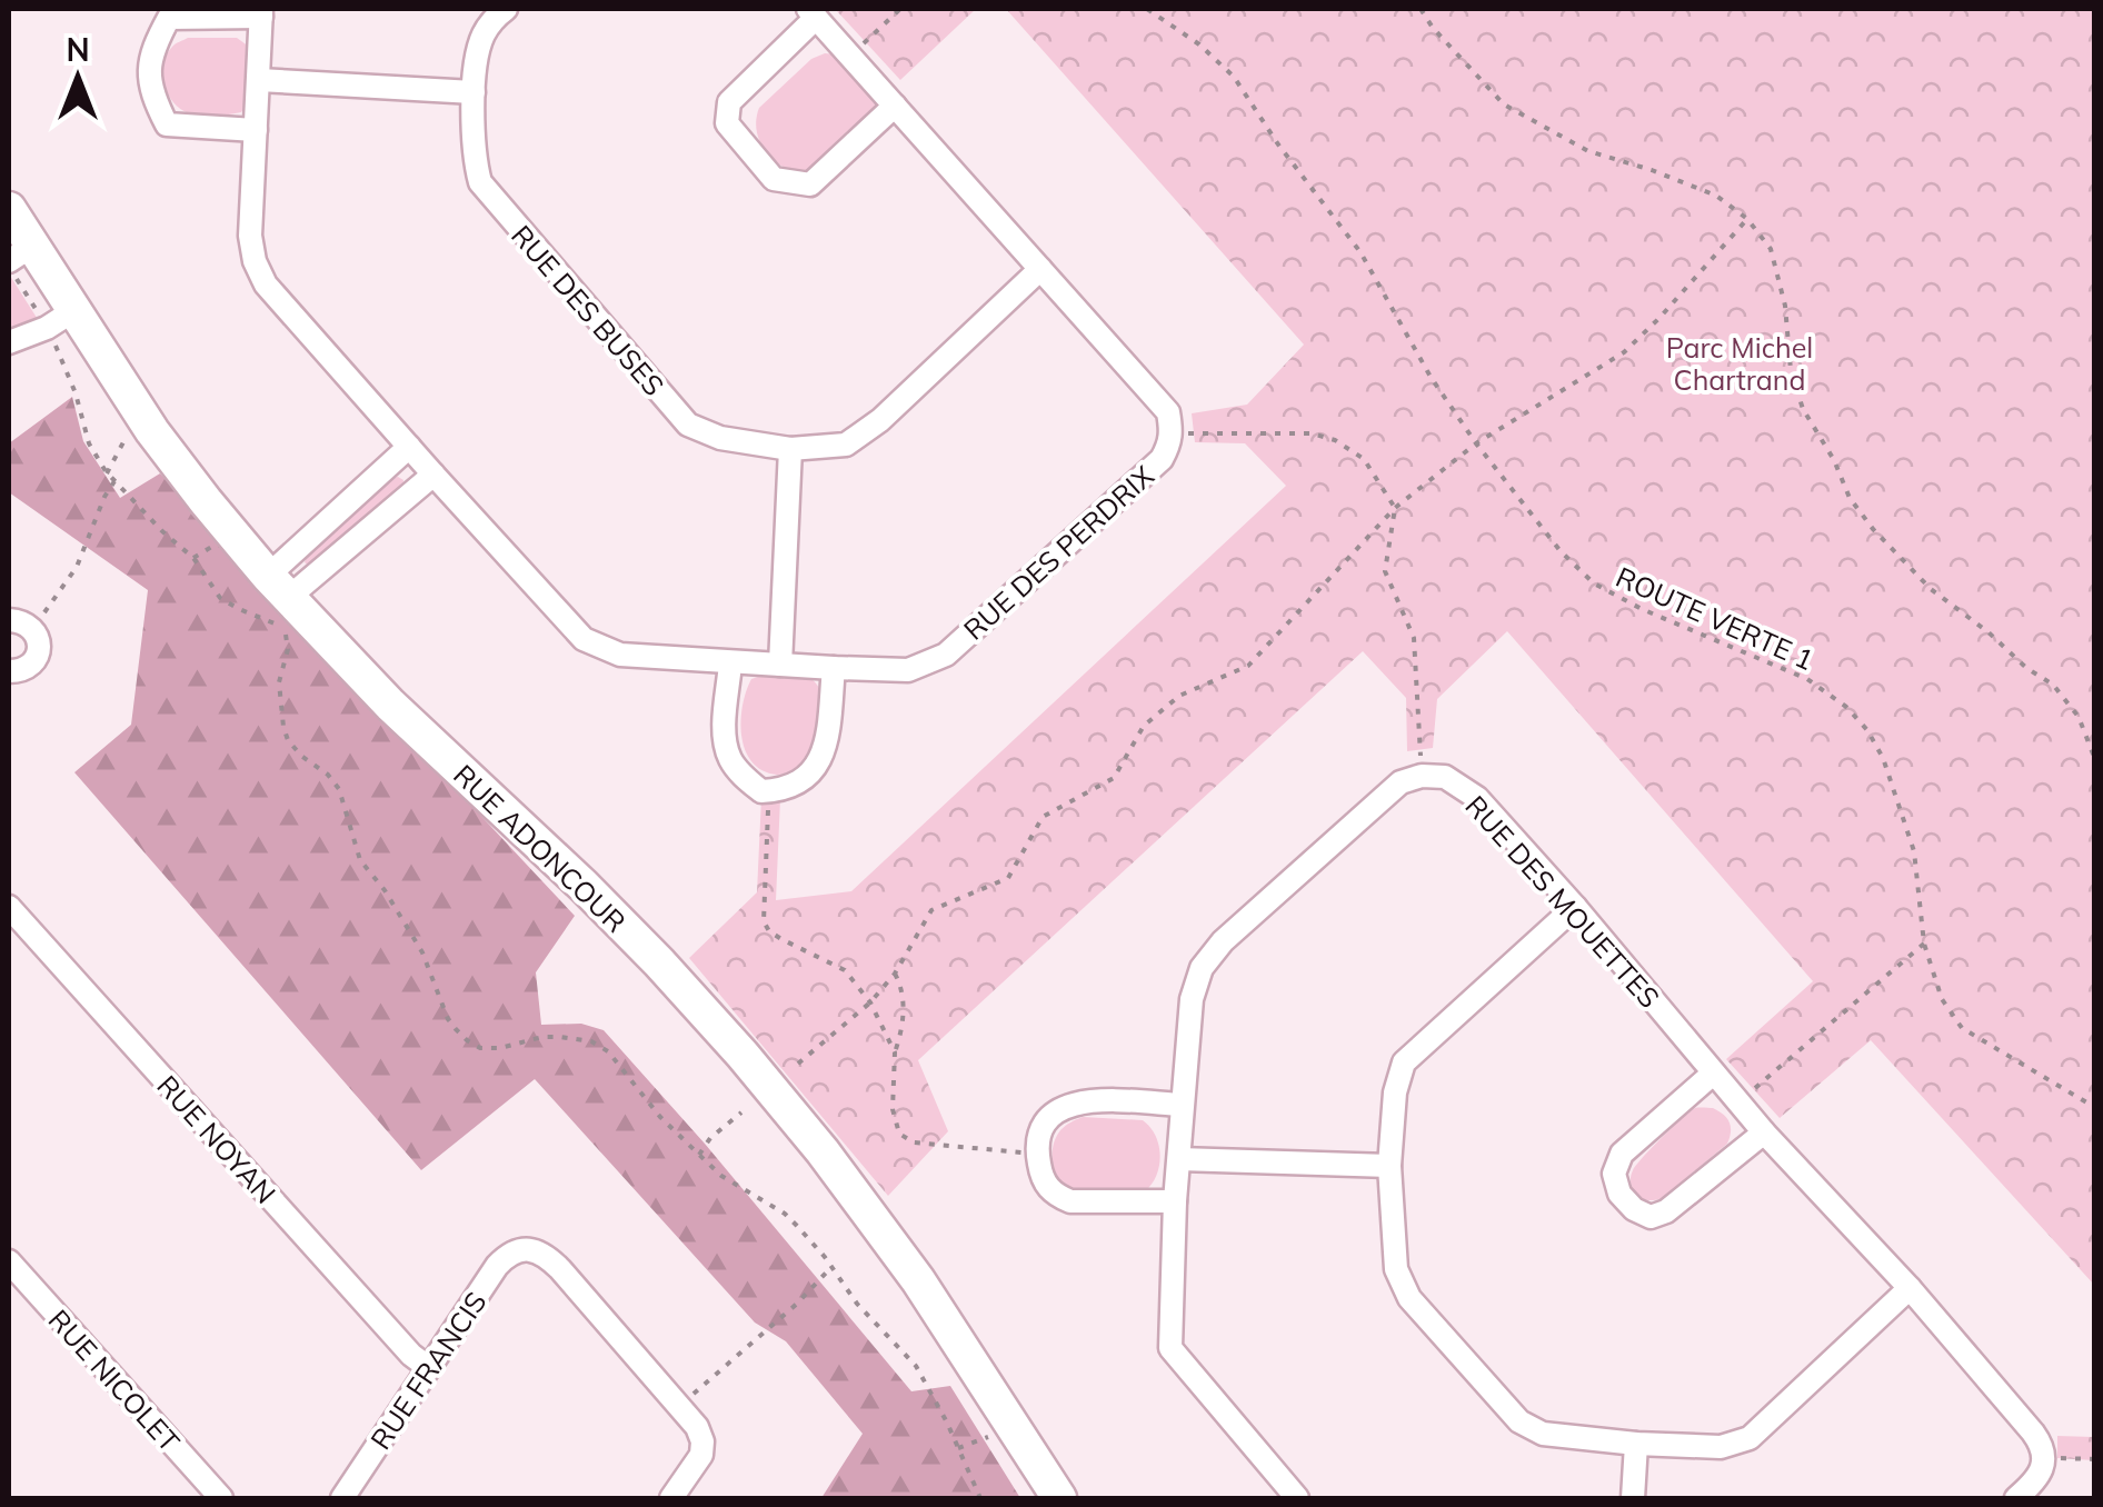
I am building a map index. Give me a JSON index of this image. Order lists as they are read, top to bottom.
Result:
{
  "streets": {
    "street": [
      "RUE DES BUSES",
      "RUE DES PERDRIX",
      "RUE ADONCOUR",
      "RUE DES MOUETTES",
      "RUE NOYAN",
      "RUE FRANCIS",
      "RUE NICOLET"
    ],
    "path": ["ROUTE VERTE 1"]
  },
  "crossings": [
    ["RUE NOYAN", "RUE FRANCIS"]
  ],
  "parks": ["Parc Michel Chartrand"],
  "north": "top"
}
